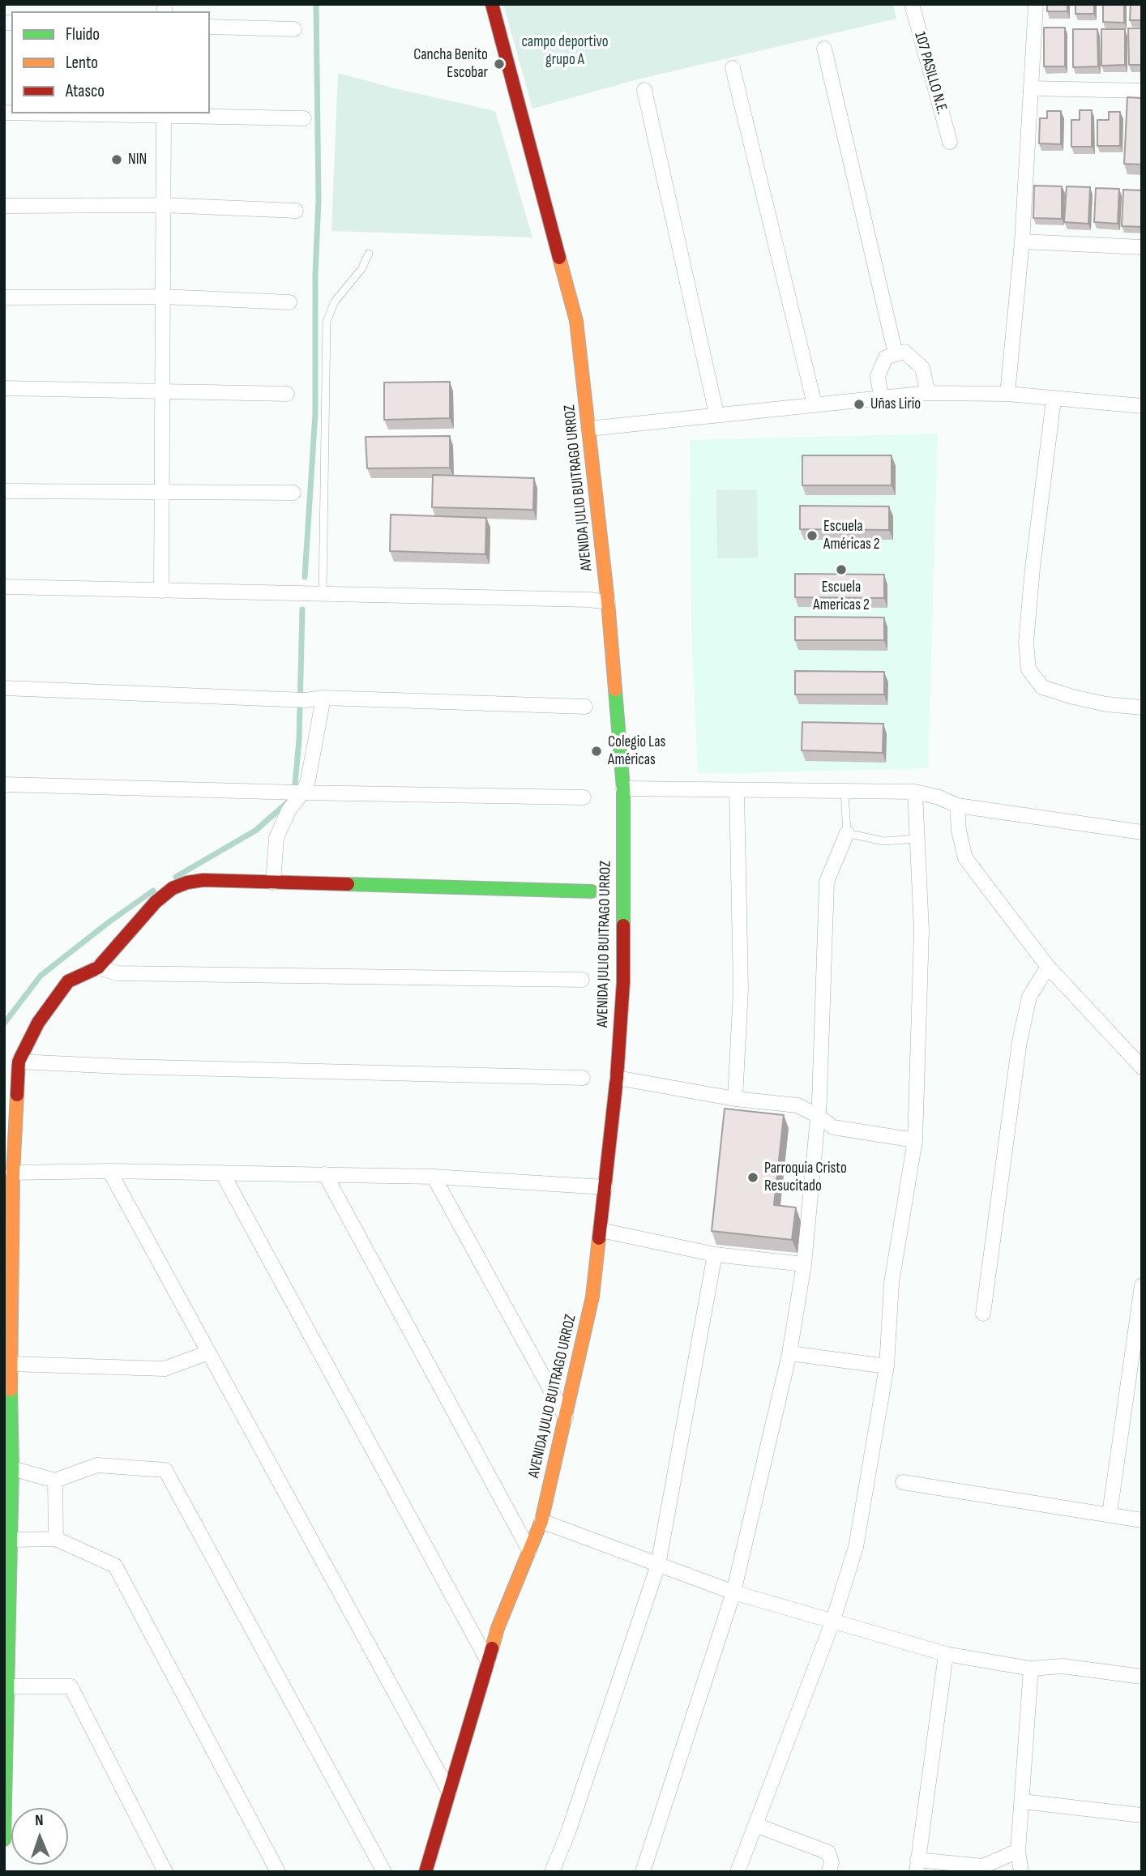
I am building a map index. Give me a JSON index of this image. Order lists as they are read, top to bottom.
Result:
{
  "streets": {
    "street": ["107 PASILLO N.E.", "AVENIDA JULIO BUITRAGO URROZ"]
  },
  "parks": ["campo deportivo grupo A"],
  "places": [
    "Cancha Benito Escobar",
    "NIN",
    "Uñas Lirio",
    "Escuela Américas 2",
    "Escuela Americas 2",
    "Colegio Las Américas",
    "Parroquia Cristo Resucitado"
  ],
  "legend": ["Fluido", "Lento", "Atasco"],
  "north": "top"
}
